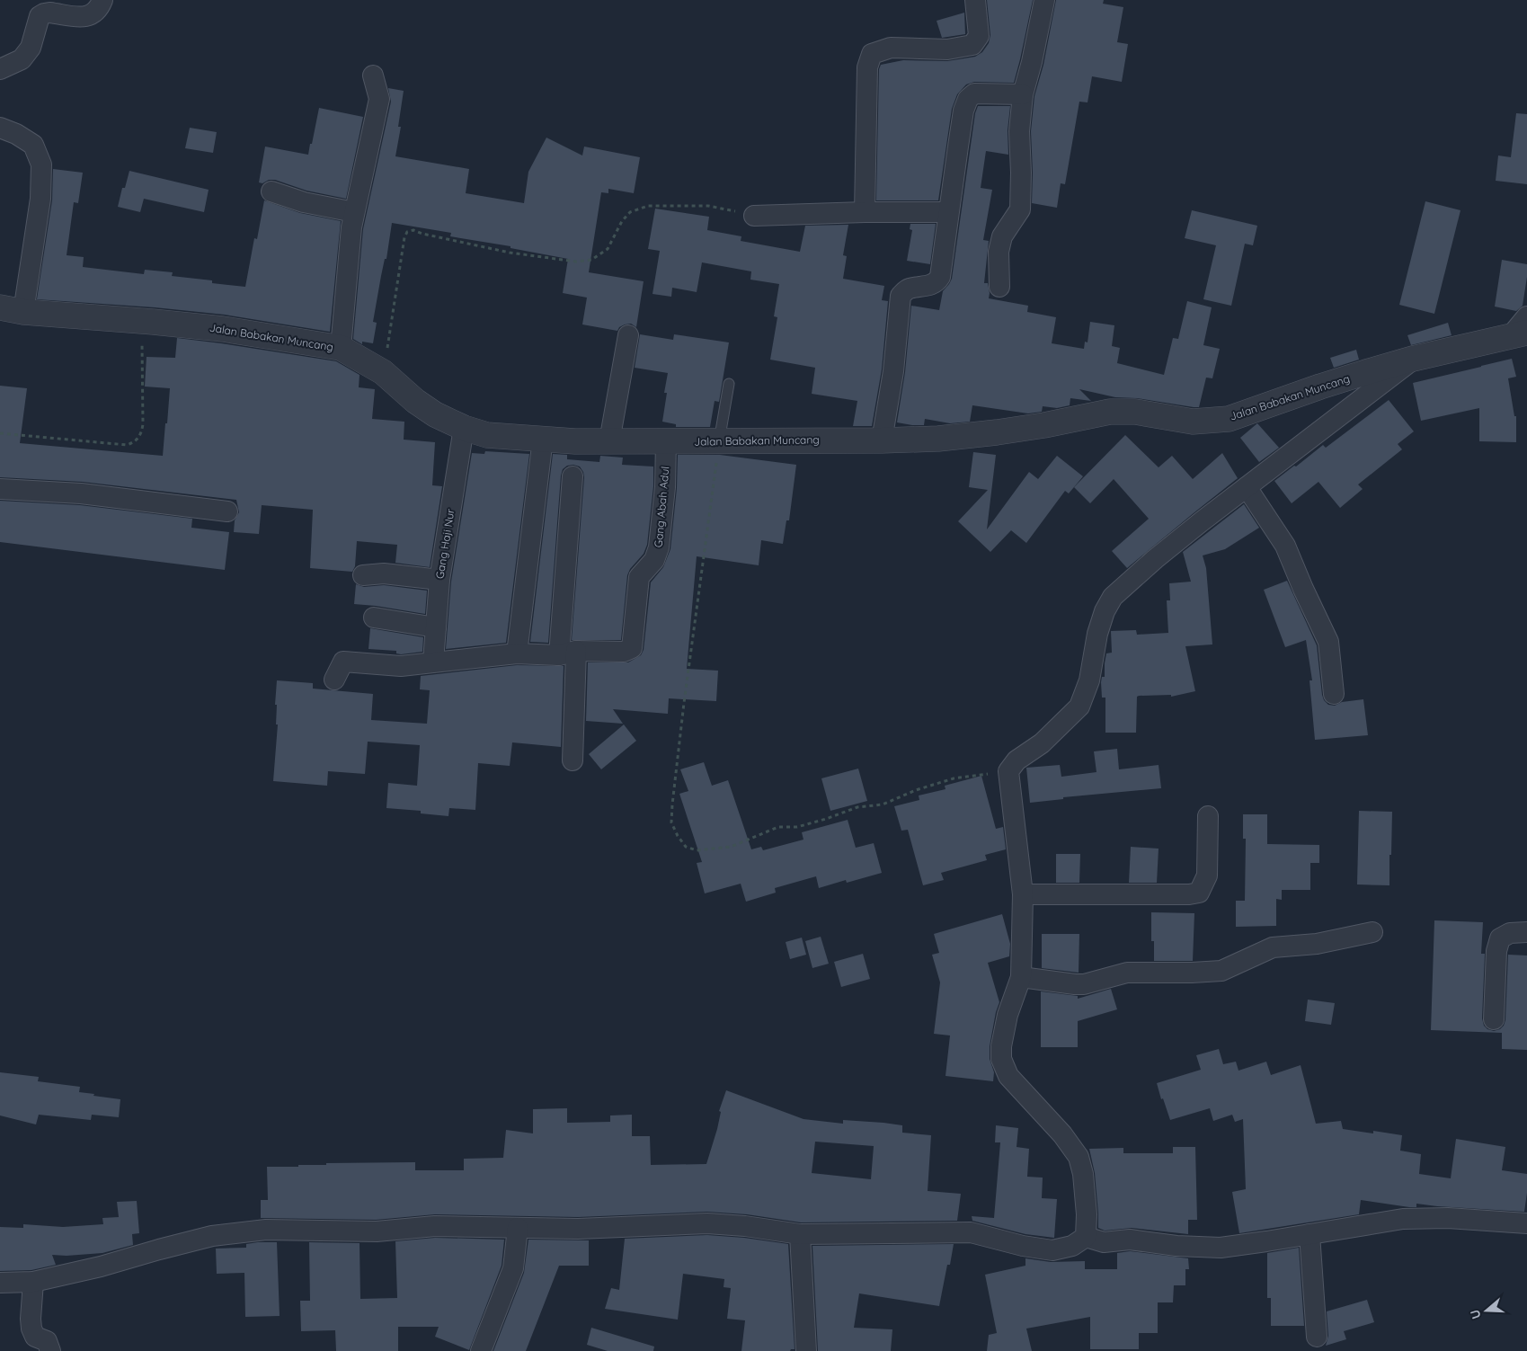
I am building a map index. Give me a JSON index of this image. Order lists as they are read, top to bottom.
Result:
{
  "streets": {
    "street": ["Jalan Babakan Muncang", "Gang Abah Adul", "Gang Haji Nur"]
  },
  "crossings": [
    ["Jalan Babakan Muncang", "Gang Abah Adul"],
    ["Jalan Babakan Muncang", "Gang Haji Nur"]
  ],
  "north": "left"
}
